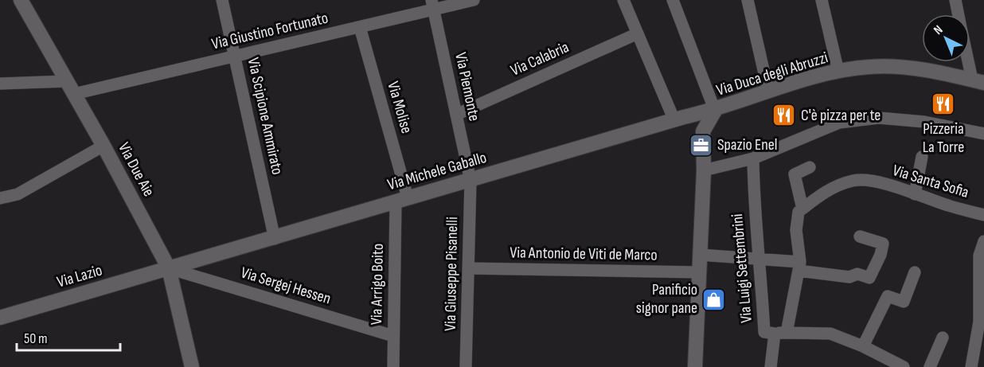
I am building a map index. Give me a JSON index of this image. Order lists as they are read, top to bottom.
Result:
{
  "streets": {
    "street": [
      "Via Giustino Fortunato",
      "Via Calabria",
      "Via Duca degli Abruzzi",
      "Via Piemonte",
      "Via Molise",
      "Via Scipione Ammirato",
      "Via Due Aie",
      "Via Michele Gaballo",
      "Via Santa Sofia",
      "Via Antonio de Viti de Marco",
      "Via Luigi Settembrini",
      "Via Giuseppe Pisanelli",
      "Via Lazio",
      "Via Arrigo Boito",
      "Via Sergej Hessen"
    ]
  },
  "crossings": [
    ["Via Giustino Fortunato", "Via Piemonte"],
    ["Via Giustino Fortunato", "Via Molise"],
    ["Via Giustino Fortunato", "Via Scipione Ammirato"],
    ["Via Giustino Fortunato", "Via Due Aie"],
    ["Via Calabria", "Via Piemonte"],
    ["Via Duca degli Abruzzi", "Via Michele Gaballo"],
    ["Via Duca degli Abruzzi", "Via Antonio de Viti de Marco"],
    ["Via Piemonte", "Via Michele Gaballo"],
    ["Via Piemonte", "Via Giuseppe Pisanelli"],
    ["Via Molise", "Via Michele Gaballo"],
    ["Via Molise", "Via Arrigo Boito"],
    ["Via Scipione Ammirato", "Via Michele Gaballo"],
    ["Via Due Aie", "Via Michele Gaballo"],
    ["Via Due Aie", "Via Lazio"],
    ["Via Due Aie", "Via Sergej Hessen"],
    ["Via Michele Gaballo", "Via Giuseppe Pisanelli"],
    ["Via Michele Gaballo", "Via Lazio"],
    ["Via Michele Gaballo", "Via Arrigo Boito"],
    ["Via Michele Gaballo", "Via Sergej Hessen"],
    ["Via Antonio de Viti de Marco", "Via Giuseppe Pisanelli"],
    ["Via Lazio", "Via Sergej Hessen"],
    ["Via Arrigo Boito", "Via Sergej Hessen"]
  ],
  "places": {
    "restaurant": ["Pizzeria La Torre", "C'è pizza per te"],
    "office": ["Spazio Enel"],
    "shop": ["Panificio signor pane"]
  },
  "scale_bar": "50 m",
  "north": "top left"
}
